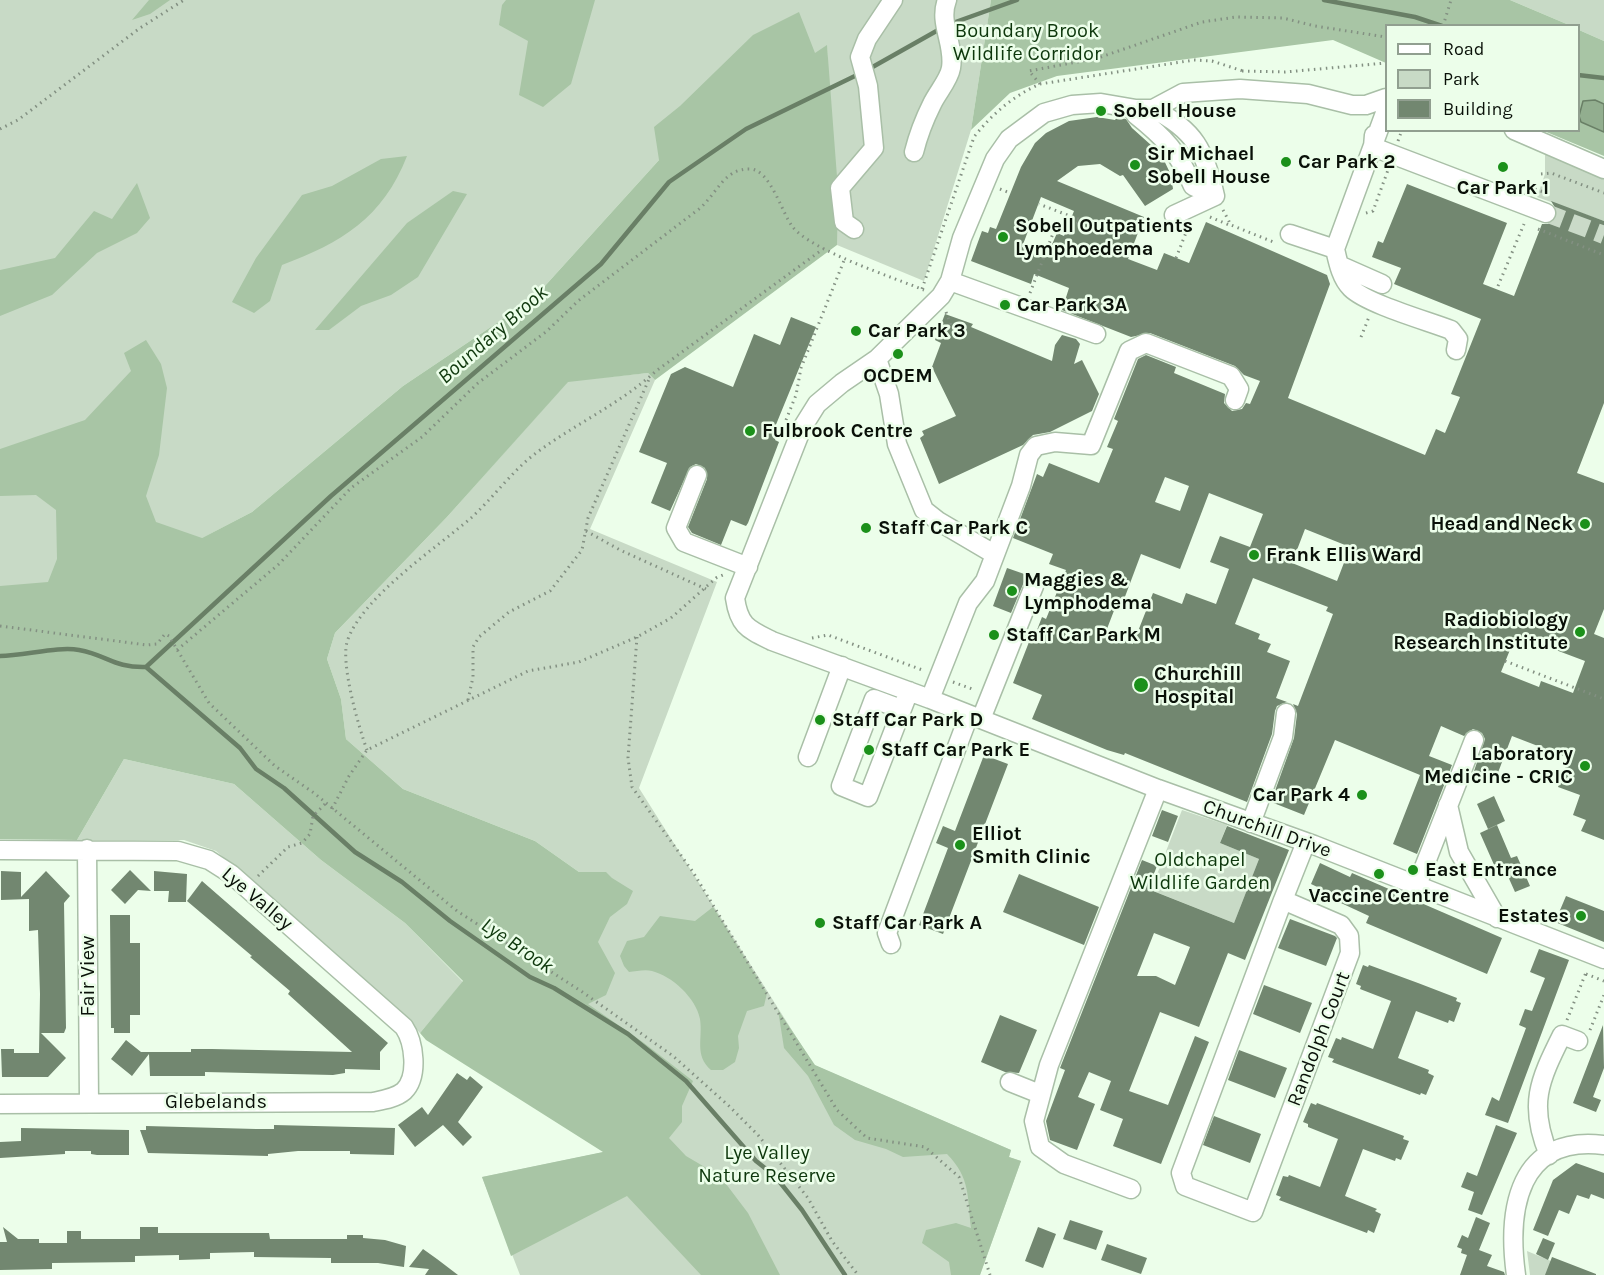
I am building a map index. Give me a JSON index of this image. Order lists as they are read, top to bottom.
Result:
{
  "streets": {
    "street": [
      "Churchill Drive",
      "Lye Valley",
      "Fair View",
      "Randolph Court",
      "Glebelands"
    ]
  },
  "crossings": [
    ["Lye Valley", "Fair View"],
    ["Lye Valley", "Glebelands"],
    ["Fair View", "Glebelands"]
  ],
  "water": ["Boundary Brook", "Lye Brook"],
  "parks": ["Boundary Brook Wildlife Corridor", "Oldchapel Wildlife Garden", "Lye Valley Nature Reserve"],
  "places": [
    "Sobell House",
    "Car Park 2",
    "Sir Michael Sobell House",
    "Car Park 1",
    "Sobell Outpatients Lymphoedema",
    "Car Park 3A",
    "Car Park 3",
    "OCDEM",
    "Fulbrook Centre",
    "Head and Neck",
    "Staff Car Park C",
    "Frank Ellis Ward",
    "Maggies & Lymphodema",
    "Radiobiology Research Institute",
    "Staff Car Park M",
    "Churchill Hospital",
    "Staff Car Park D",
    "Staff Car Park E",
    "Laboratory Medicine - CRIC",
    "Car Park 4",
    "Elliot Smith Clinic",
    "East Entrance",
    "Vaccine Centre",
    "Estates",
    "Staff Car Park A"
  ],
  "legend": ["Road", "Park", "Building"]
}
